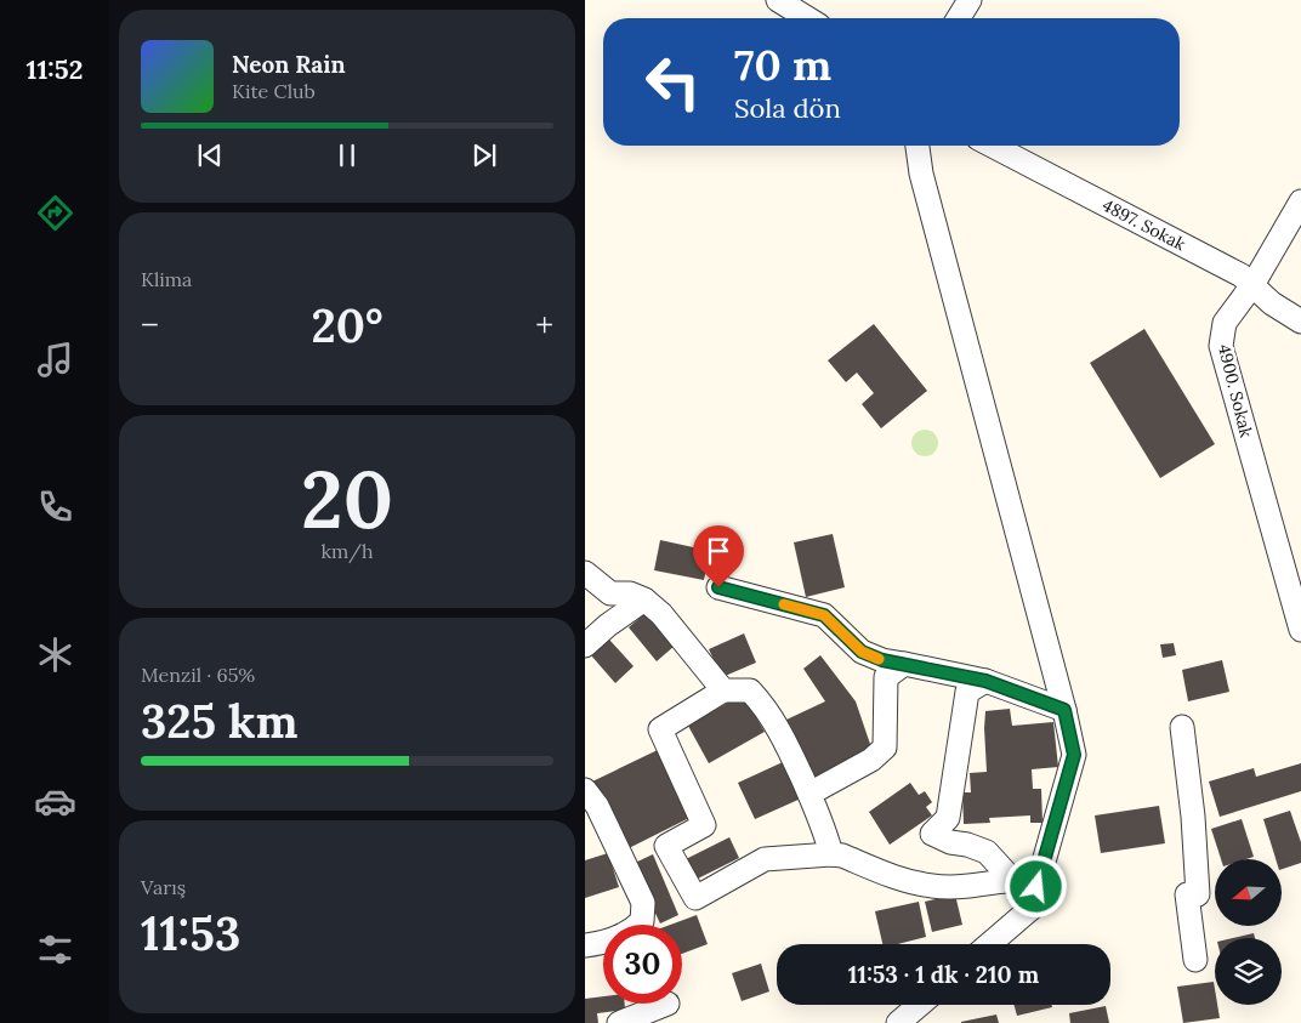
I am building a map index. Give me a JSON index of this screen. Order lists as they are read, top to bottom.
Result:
{
  "streets": {
    "street": ["4897. Sokak", "4900. Sokak"]
  },
  "crossings": [
    ["4897. Sokak", "4900. Sokak"]
  ],
  "north": "left",
  "page": {
    "tabs": "11:52",
    "turn": ["70 m", "Sola dön"],
    "song": ["Neon Rain", "Kite Club"],
    "tile": [
      "Klima",
      ["20", "km/h"],
      ["Menzil · 65%", "325 km"],
      ["Varış", "11:53"]
    ],
    "heat": ["−", "20°", "+"],
    "limit": "30",
    "trip": "11:53 · 1 dk · 210 m"
  }
}
